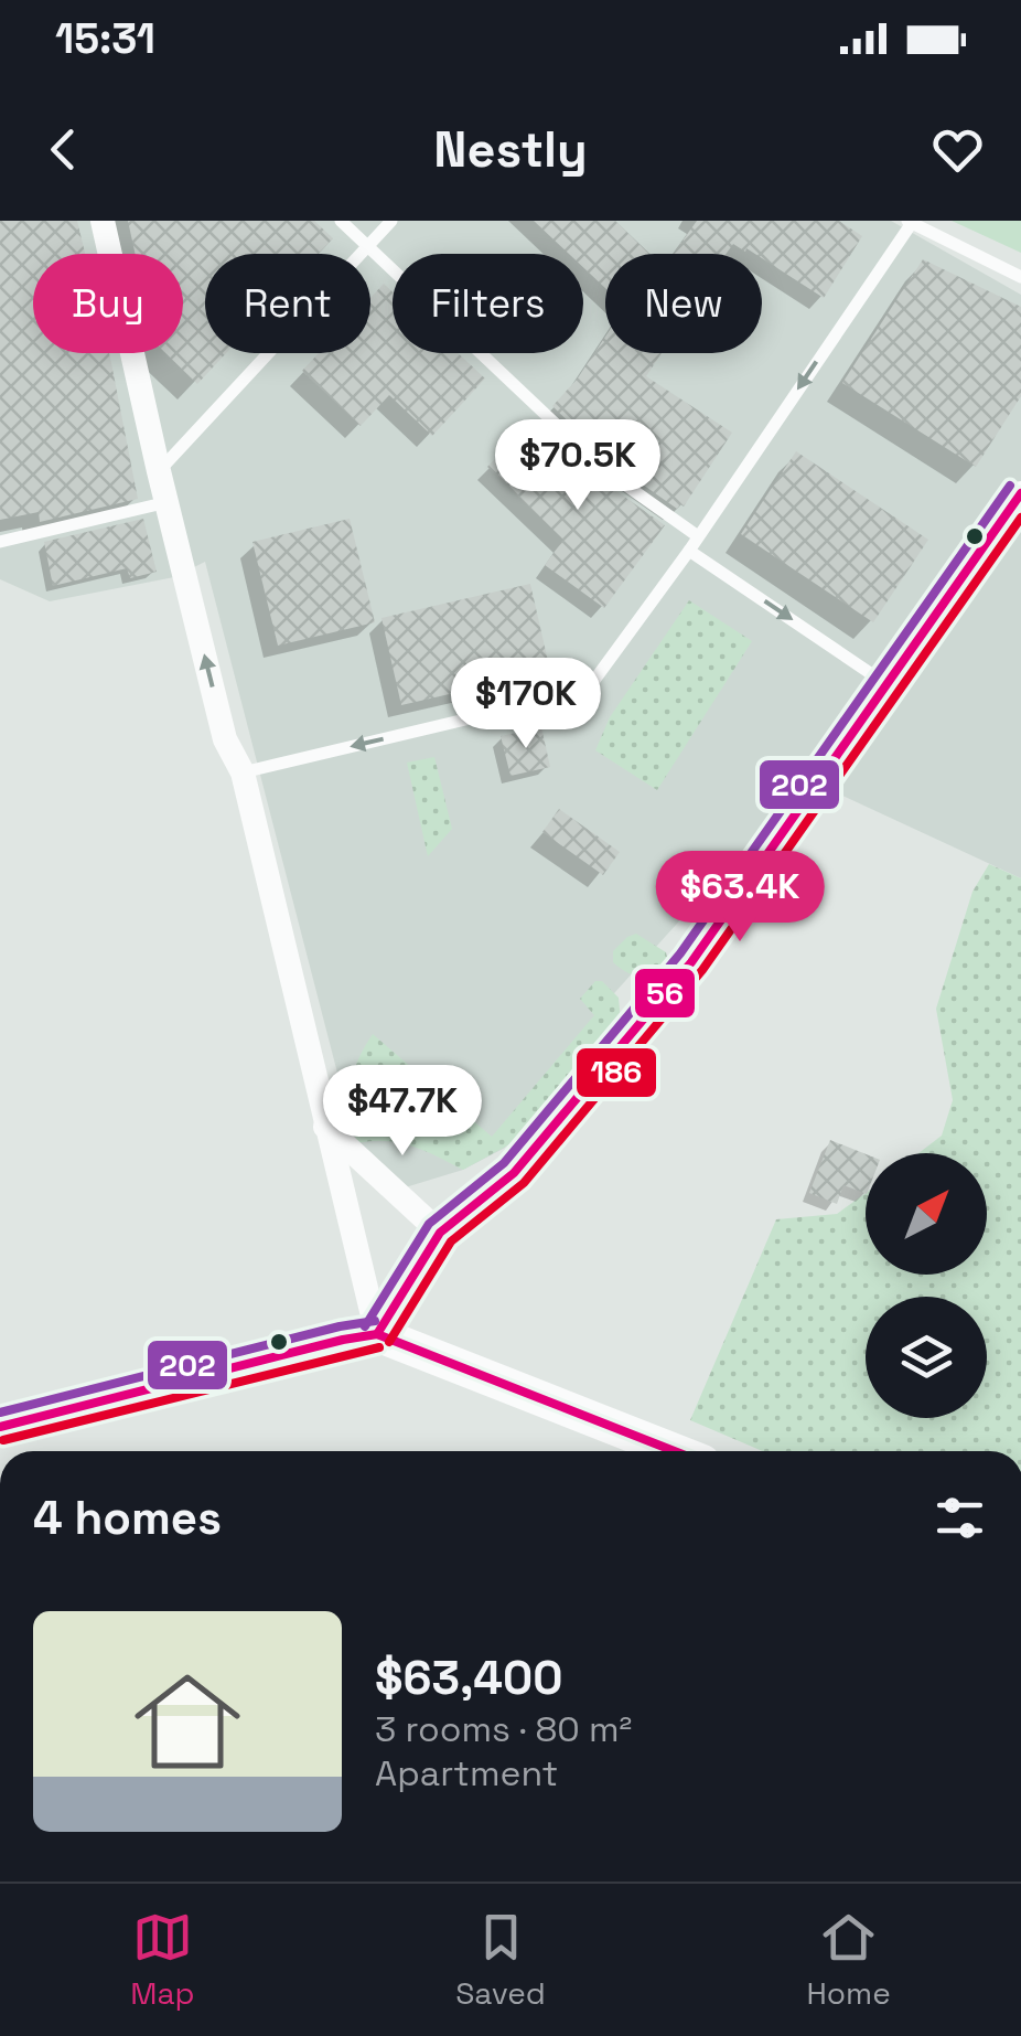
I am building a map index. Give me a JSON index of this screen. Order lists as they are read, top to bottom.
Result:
{
  "lines": ["transit line 202", "transit line 56", "transit line 186"],
  "north": "top right",
  "page": {
    "status": "15:31",
    "header": "Nestly",
    "chip": [
      "Buy",
      "Rent",
      "Filters",
      "New"
    ],
    "price": [
      "$70.5K",
      "$170K",
      "$63.4K",
      "$47.7K"
    ],
    "heading": "4 homes",
    "list": [
      {
        "name": "$63,400",
        "note": "3 rooms · 80 m² · Apartment"
      }
    ],
    "tabs": ["Map", "Saved", "Home"]
  }
}
